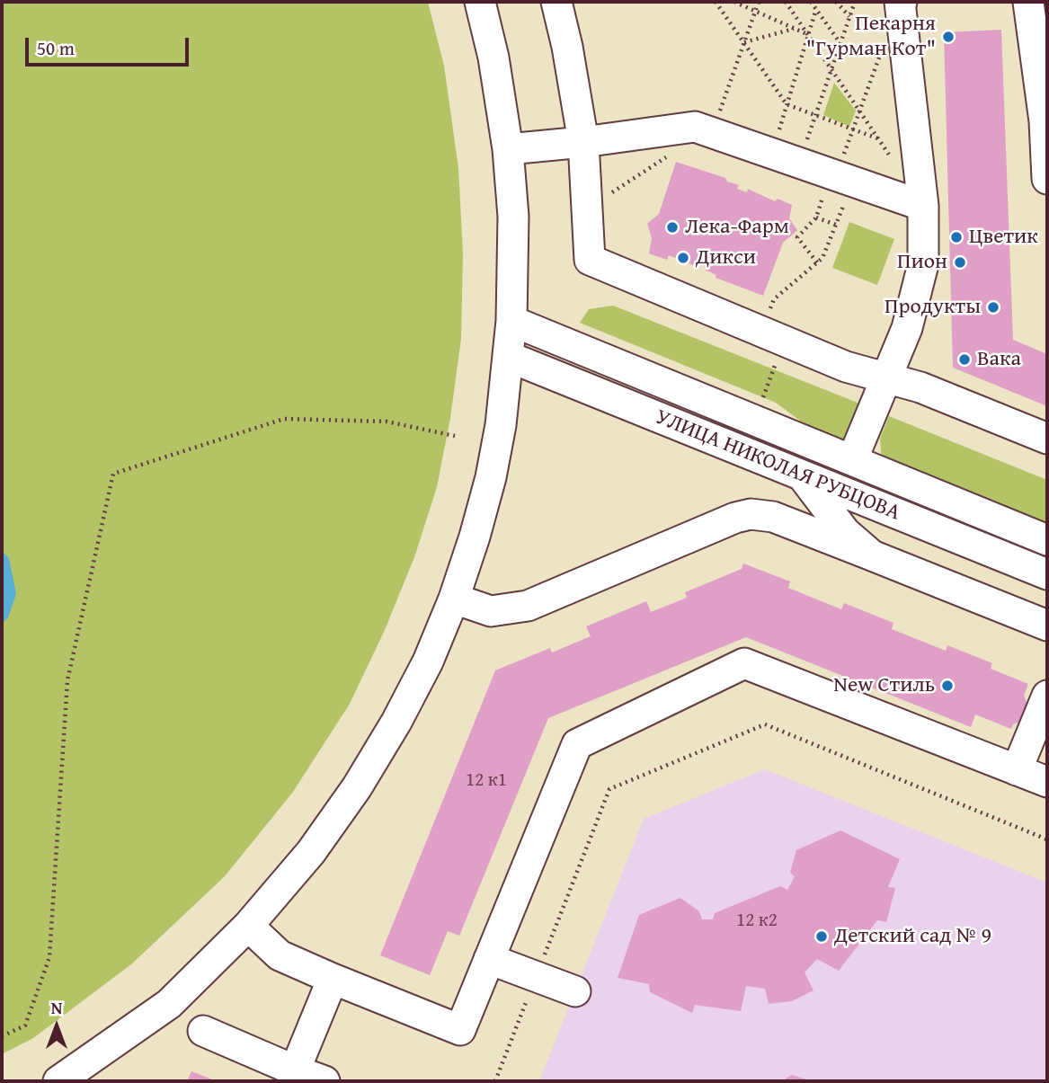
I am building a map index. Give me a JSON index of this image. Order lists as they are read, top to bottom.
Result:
{
  "streets": {
    "street": ["УЛИЦА НИКОЛАЯ РУБЦОВА"]
  },
  "places": [
    "Пекарня \"Гурман Кот\"",
    "Лека-Фарм",
    "Цветик",
    "Дикси",
    "Пион",
    "Продукты",
    "Вака",
    "New Стиль",
    "Детский сад № 9"
  ],
  "house_numbers": ["12 к1", "12 к2"],
  "scale_bar": "50 m",
  "north": "top"
}
